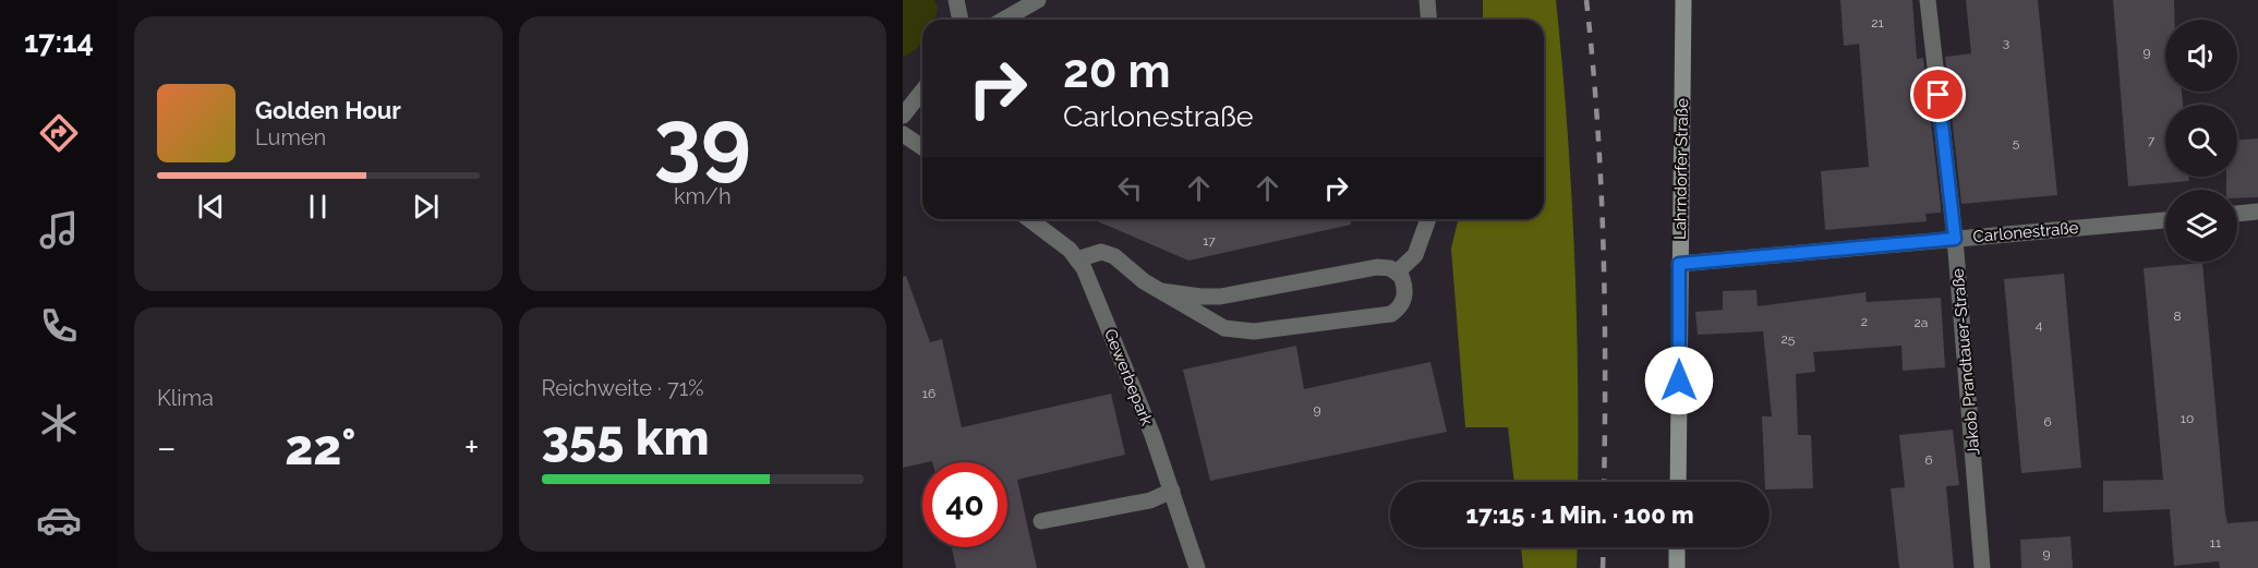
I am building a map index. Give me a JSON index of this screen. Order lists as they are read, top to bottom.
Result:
{
  "streets": {
    "street": [
      "Lahrndorfer Straße",
      "Carlonestraße",
      "Jakob Prandtauer-Straße",
      "Gewerbepark"
    ]
  },
  "crossings": [
    ["Lahrndorfer Straße", "Carlonestraße"],
    ["Carlonestraße", "Jakob Prandtauer-Straße"]
  ],
  "house_numbers": [
    "21",
    "3",
    "9",
    "7",
    "5",
    "17",
    "8",
    "2",
    "2a",
    "4",
    "25",
    "16",
    "9",
    "10",
    "6",
    "6",
    "11",
    "9"
  ],
  "page": {
    "tabs": "17:14",
    "tile": [
      ["39", "km/h"],
      "Klima",
      ["Reichweite · 71%", "355 km"]
    ],
    "turn": ["20 m", "Carlonestraße"],
    "song": ["Golden Hour", "Lumen"],
    "heat": ["−", "22°", "+"],
    "limit": "40",
    "trip": "17:15 · 1 Min. · 100 m"
  }
}
